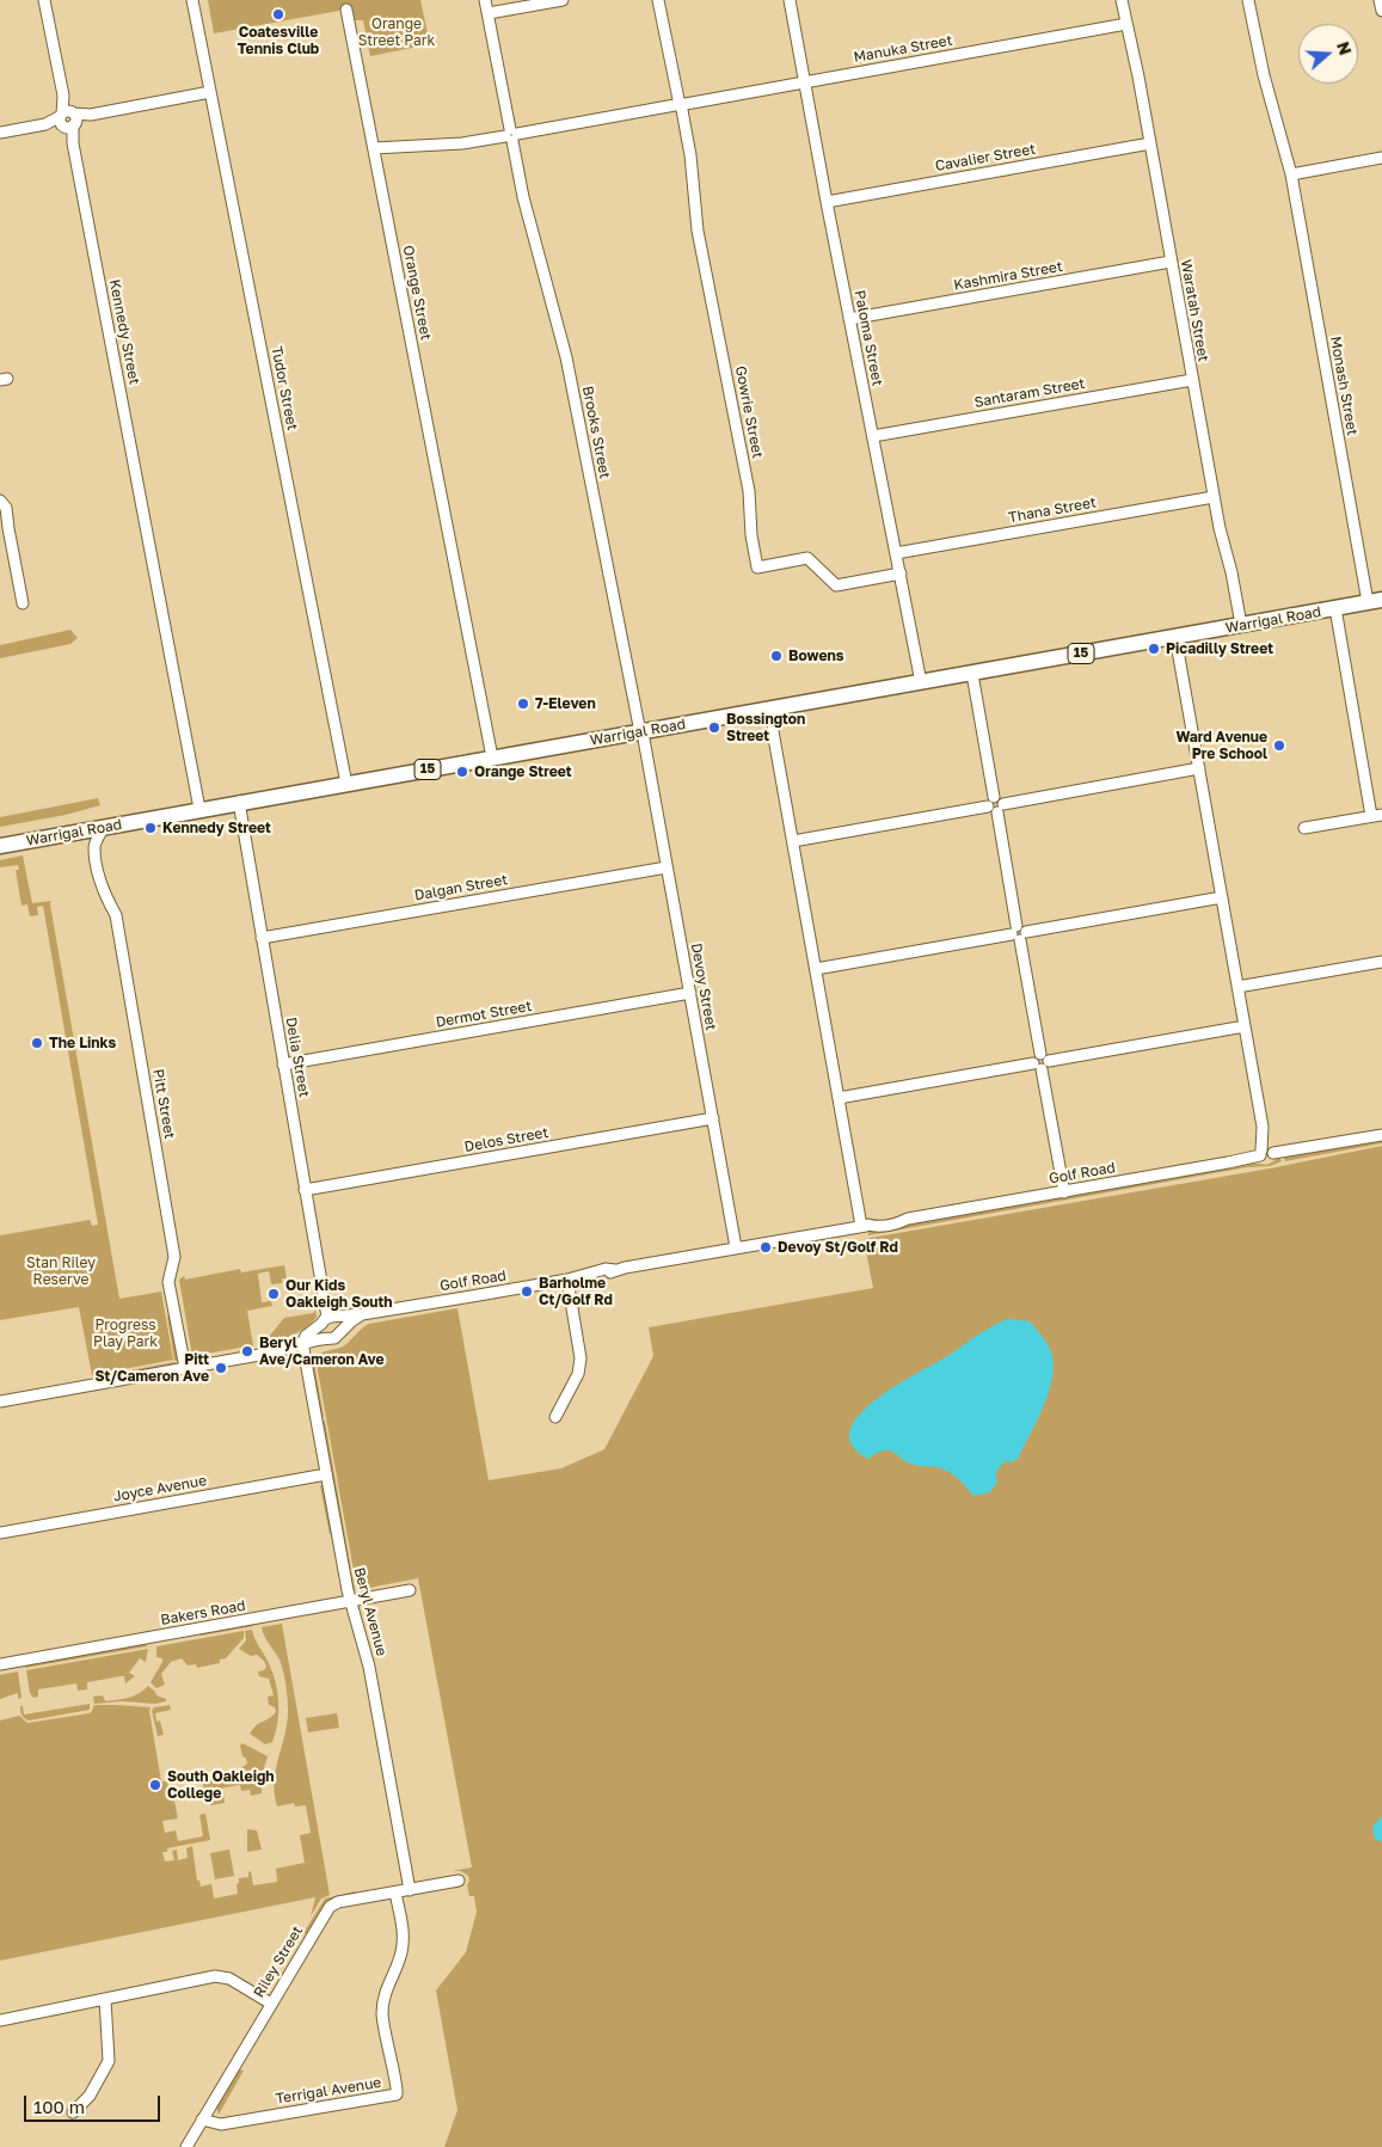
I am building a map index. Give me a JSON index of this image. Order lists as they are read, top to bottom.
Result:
{
  "streets": {
    "highway": ["Warrigal Road", "15"],
    "street": [
      "Manuka Street",
      "Cavalier Street",
      "Kashmira Street",
      "Orange Street",
      "Waratah Street",
      "Kennedy Street",
      "Paloma Street",
      "Monash Street",
      "Tudor Street",
      "Santaram Street",
      "Gowrie Street",
      "Brooks Street",
      "Thana Street",
      "Dalgan Street",
      "Devoy Street",
      "Dermot Street",
      "Delia Street",
      "Pitt Street",
      "Delos Street",
      "Golf Road",
      "Joyce Avenue",
      "Beryl Avenue",
      "Bakers Road",
      "Riley Street",
      "Terrigal Avenue"
    ]
  },
  "crossings": [
    ["Manuka Street", "Orange Street"],
    ["Manuka Street", "Waratah Street"],
    ["Manuka Street", "Paloma Street"],
    ["Manuka Street", "Gowrie Street"],
    ["Manuka Street", "Brooks Street"],
    ["Cavalier Street", "Waratah Street"],
    ["Cavalier Street", "Paloma Street"],
    ["Kashmira Street", "Waratah Street"],
    ["Kashmira Street", "Paloma Street"],
    ["Orange Street", "Warrigal Road"],
    ["Waratah Street", "Santaram Street"],
    ["Waratah Street", "Thana Street"],
    ["Waratah Street", "Warrigal Road"],
    ["Kennedy Street", "Warrigal Road"],
    ["Paloma Street", "Santaram Street"],
    ["Paloma Street", "Gowrie Street"],
    ["Paloma Street", "Thana Street"],
    ["Paloma Street", "Warrigal Road"],
    ["Monash Street", "Warrigal Road"],
    ["Tudor Street", "Warrigal Road"],
    ["Brooks Street", "Warrigal Road"],
    ["Brooks Street", "Devoy Street"],
    ["Warrigal Road", "Devoy Street"],
    ["Warrigal Road", "Delia Street"],
    ["Dalgan Street", "Devoy Street"],
    ["Dalgan Street", "Delia Street"],
    ["Devoy Street", "Dermot Street"],
    ["Devoy Street", "Delos Street"],
    ["Devoy Street", "Golf Road"],
    ["Dermot Street", "Delia Street"],
    ["Delia Street", "Delos Street"],
    ["Delia Street", "Golf Road"],
    ["Joyce Avenue", "Beryl Avenue"],
    ["Beryl Avenue", "Bakers Road"],
    ["Beryl Avenue", "Riley Street"],
    ["Riley Street", "Terrigal Avenue"]
  ],
  "parks": ["Orange Street Park", "Stan Riley Reserve", "Progress Play Park"],
  "places": [
    "Coatesville Tennis Club",
    "Picadilly Street",
    "Bowens",
    "7-Eleven",
    "Bossington Street",
    "Ward Avenue Pre School",
    "Orange Street",
    "Kennedy Street",
    "The Links",
    "Devoy St/Golf Rd",
    "Barholme Ct/Golf Rd",
    "Our Kids Oakleigh South",
    "Beryl Ave/Cameron Ave",
    "Pitt St/Cameron Ave",
    "South Oakleigh College"
  ],
  "scale_bar": "100 m",
  "north": "right"
}
